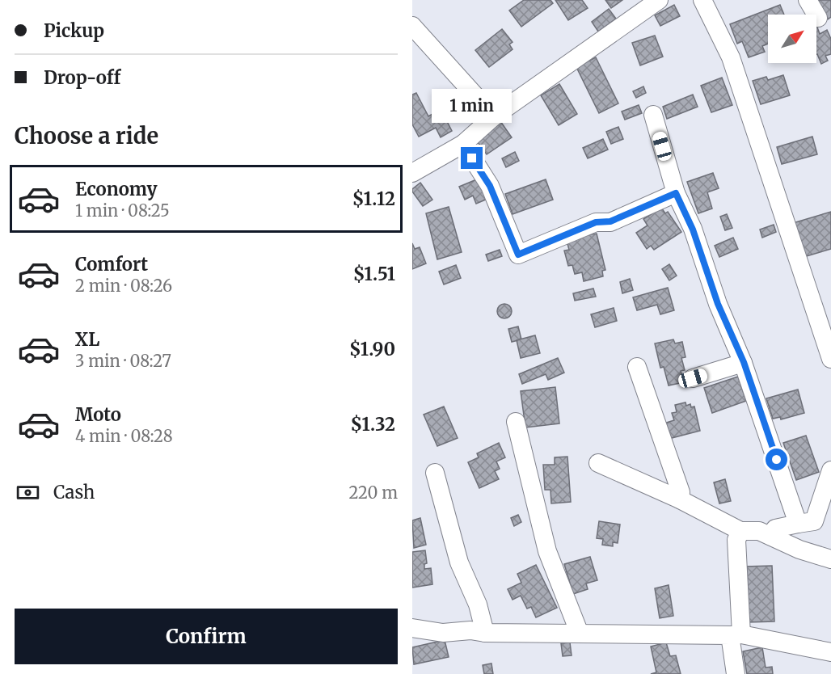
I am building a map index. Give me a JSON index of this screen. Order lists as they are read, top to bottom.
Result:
{
  "north": "top right",
  "page": {
    "banner": ["Pickup", "Drop-off"],
    "bubble": "1 min",
    "heading": "Choose a ride",
    "list": [
      {
        "name": "Economy",
        "note": "1 min · 08:25",
        "value": "$1.12"
      },
      {
        "name": "Comfort",
        "note": "2 min · 08:26",
        "value": "$1.51"
      },
      {
        "name": "XL",
        "note": "3 min · 08:27",
        "value": "$1.90"
      },
      {
        "name": "Moto",
        "note": "4 min · 08:28",
        "value": "$1.32"
      }
    ],
    "pay": ["Cash", "220 m"],
    "buttons": "Confirm"
  }
}
